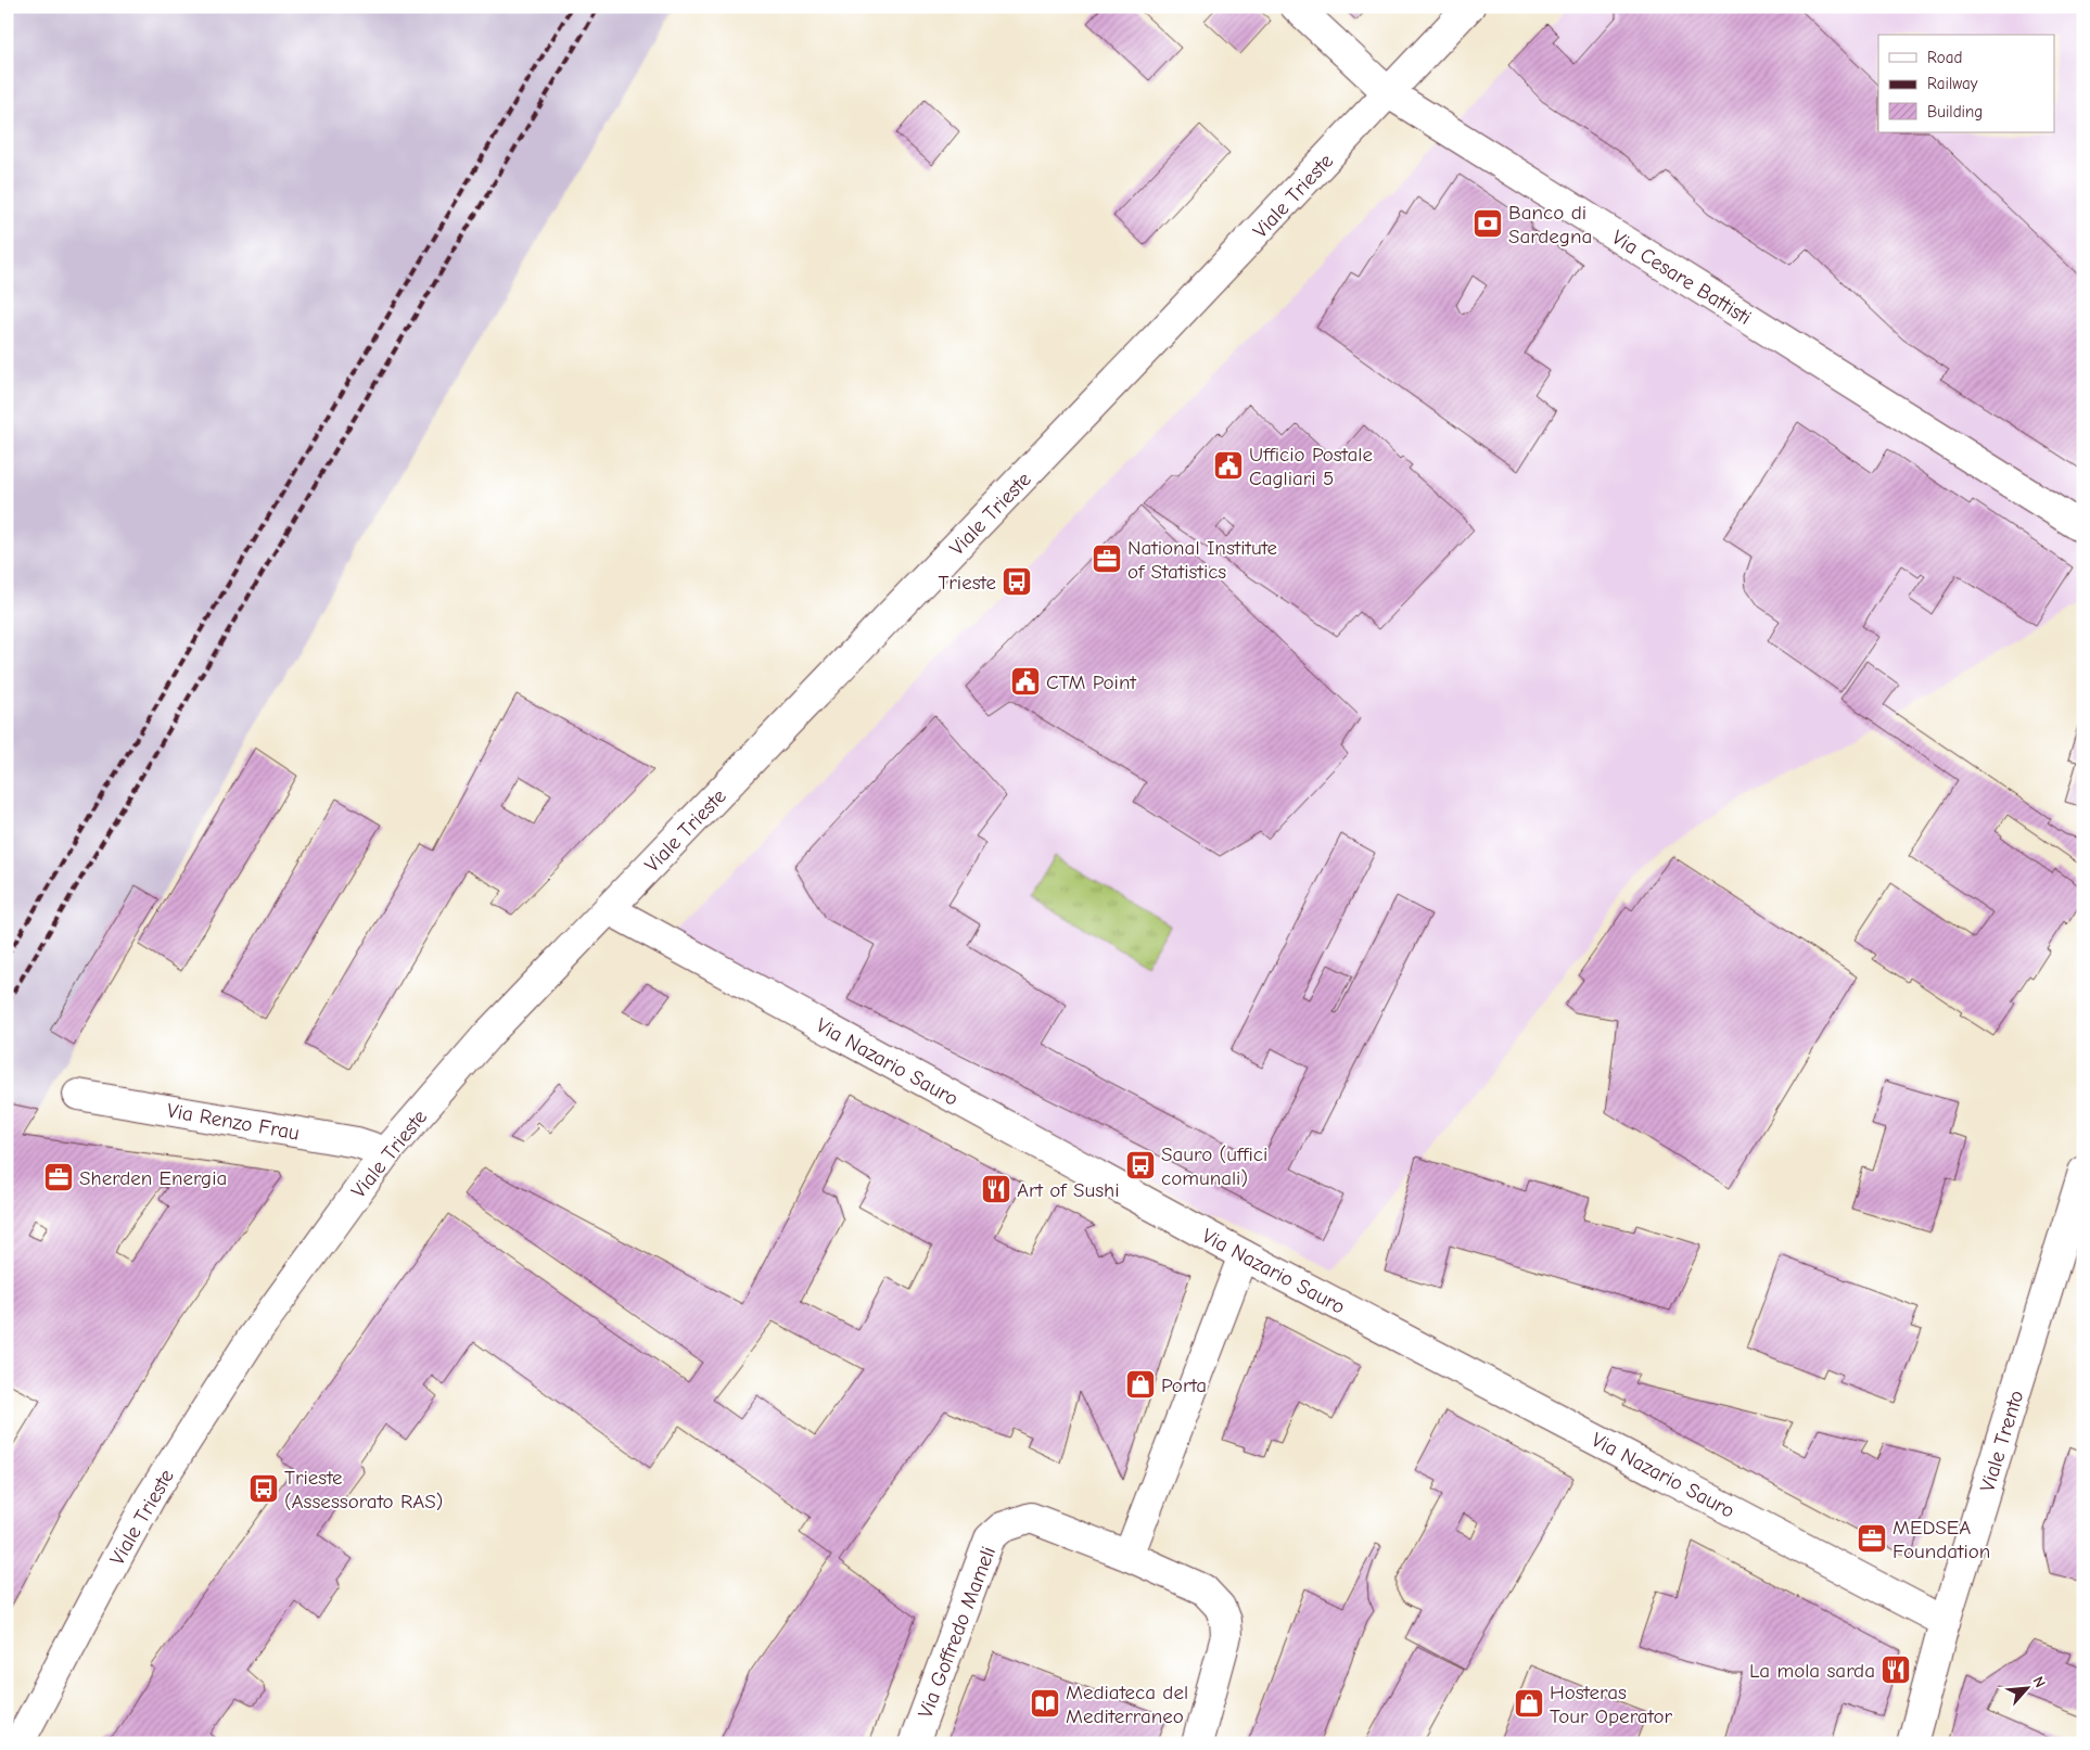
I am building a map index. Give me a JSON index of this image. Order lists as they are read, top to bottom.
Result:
{
  "streets": {
    "street": [
      "Viale Trieste",
      "Via Cesare Battisti",
      "Via Nazario Sauro",
      "Via Renzo Frau",
      "Viale Trento",
      "Via Goffredo Mameli"
    ]
  },
  "crossings": [
    ["Viale Trieste", "Via Cesare Battisti"],
    ["Viale Trieste", "Via Nazario Sauro"],
    ["Viale Trieste", "Via Renzo Frau"],
    ["Via Nazario Sauro", "Viale Trento"]
  ],
  "places": {
    "bank": ["Banco di Sardegna"],
    "public building": ["Ufficio Postale Cagliari 5", "CTM Point"],
    "office": ["National Institute of Statistics", "Sherden Energia", "MEDSEA Foundation"],
    "bus stop": ["Trieste", "Sauro (uffici comunali)", "Trieste (Assessorato RAS)"],
    "restaurant": ["Art of Sushi", "La mola sarda"],
    "shop": ["Porta", "Hosteras Tour Operator"],
    "library": ["Mediateca del Mediterraneo"]
  },
  "legend": ["Road", "Railway", "Building"],
  "north": "top right"
}
